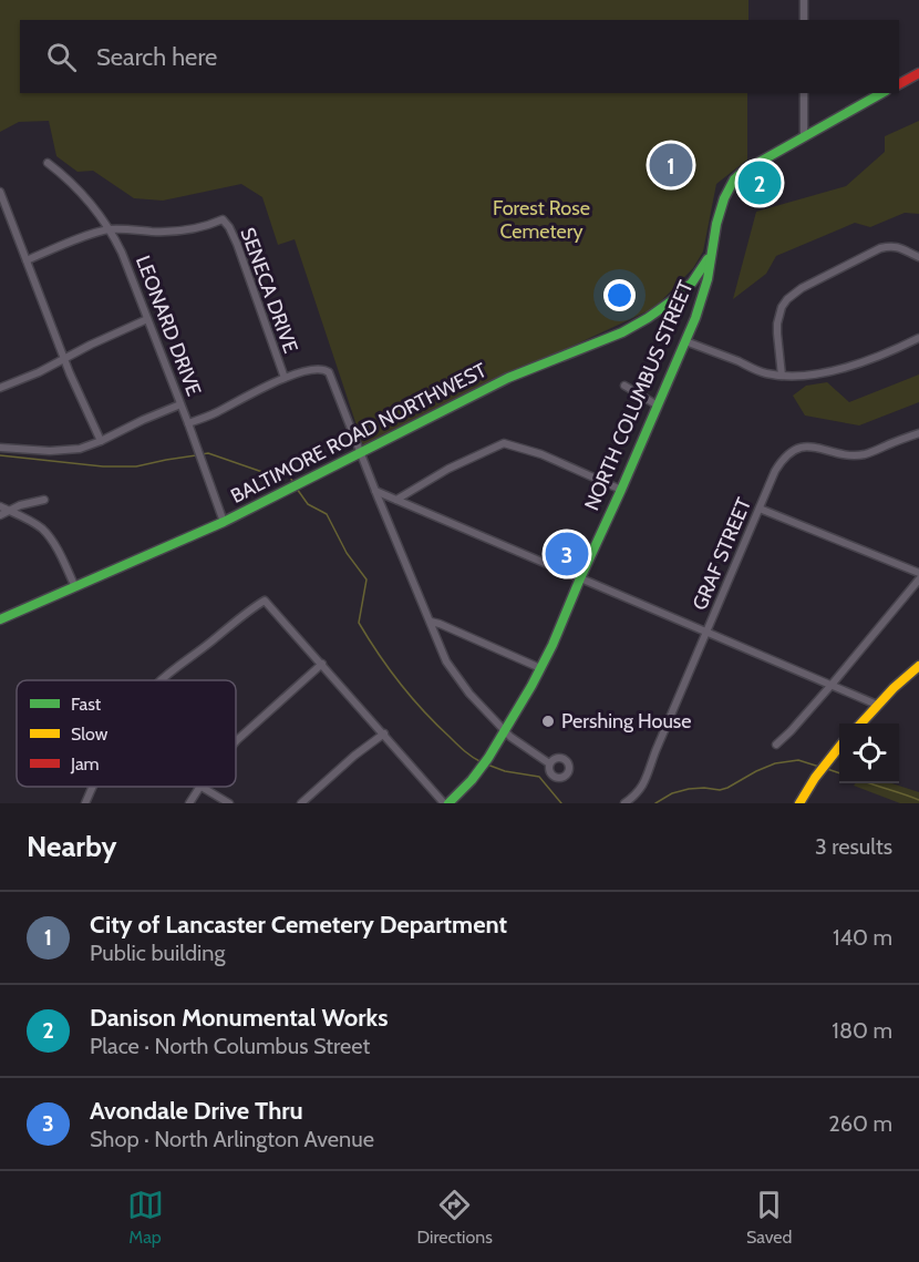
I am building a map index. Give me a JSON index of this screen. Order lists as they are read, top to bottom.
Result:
{
  "streets": {
    "main road": ["NORTH COLUMBUS STREET", "BALTIMORE ROAD NORTHWEST"],
    "street": ["SENECA DRIVE", "LEONARD DRIVE", "GRAF STREET"]
  },
  "crossings": [
    ["SENECA DRIVE", "LEONARD DRIVE"],
    ["LEONARD DRIVE", "BALTIMORE ROAD NORTHWEST"],
    ["NORTH COLUMBUS STREET", "BALTIMORE ROAD NORTHWEST"]
  ],
  "parks": ["Forest Rose Cemetery"],
  "places": ["Pershing House"],
  "legend": ["Fast", "Slow", "Jam"],
  "page": {
    "search": "Search here",
    "pins": ["1", "2", "3"],
    "heading": ["Nearby", "3 results"],
    "list": [
      {
        "mark": "1",
        "name": "City of Lancaster Cemetery Department",
        "note": "Public building",
        "value": "140 m"
      },
      {
        "mark": "2",
        "name": "Danison Monumental Works",
        "note": "Place · North Columbus Street",
        "value": "180 m"
      },
      {
        "mark": "3",
        "name": "Avondale Drive Thru",
        "note": "Shop · North Arlington Avenue",
        "value": "260 m"
      }
    ],
    "nav": ["Map", "Directions", "Saved"]
  }
}
